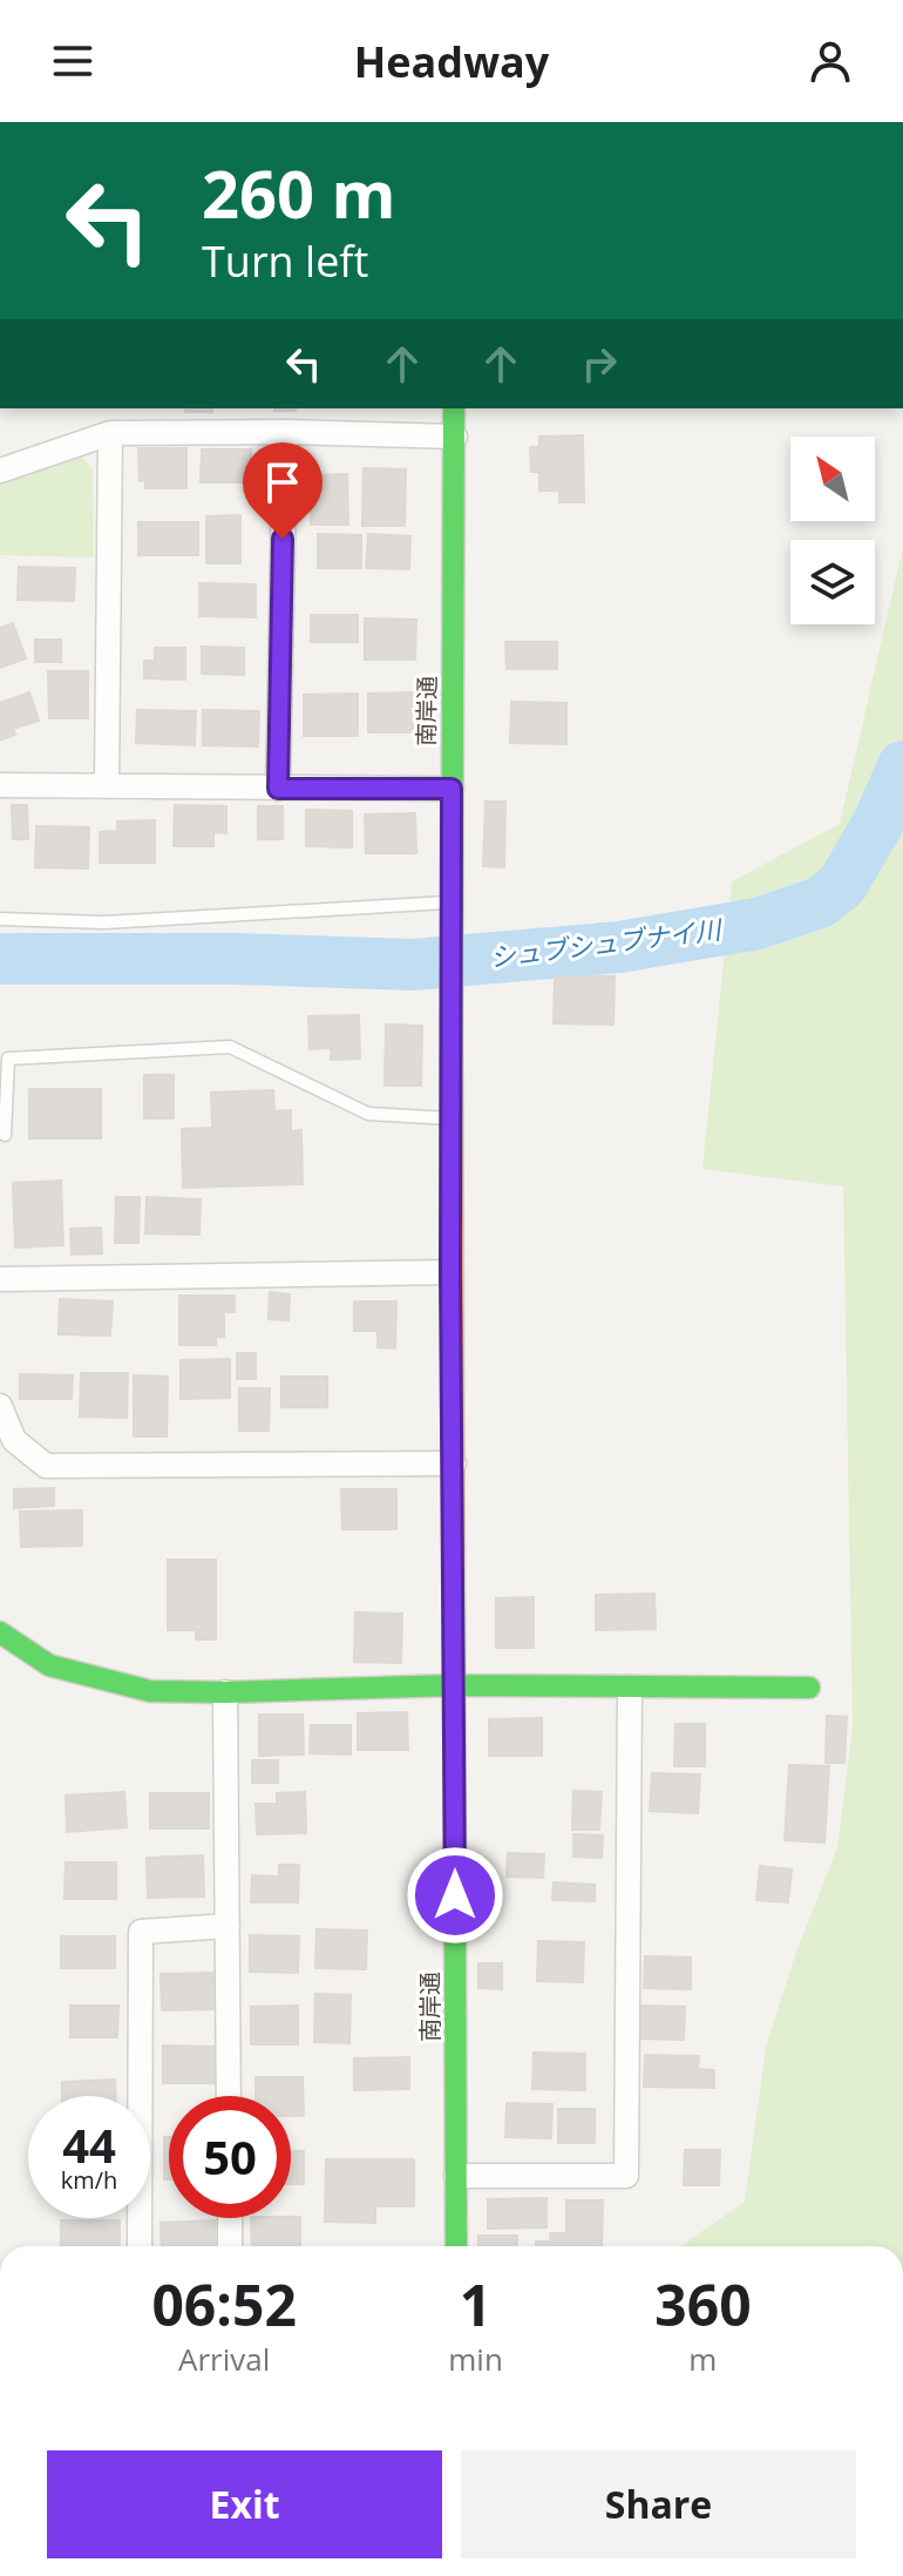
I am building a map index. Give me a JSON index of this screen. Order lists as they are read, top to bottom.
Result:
{
  "streets": {
    "main road": ["南岸通"]
  },
  "water": ["シュブシュブナイ川"],
  "north": "top left",
  "page": {
    "header": "Headway",
    "turn": ["260 m", "Turn left"],
    "speed": "44 km/h",
    "limit": "50",
    "eta": [
      "06:52",
      "Arrival",
      "1",
      "min",
      "360",
      "m"
    ],
    "buttons": ["Exit", "Share"]
  }
}
